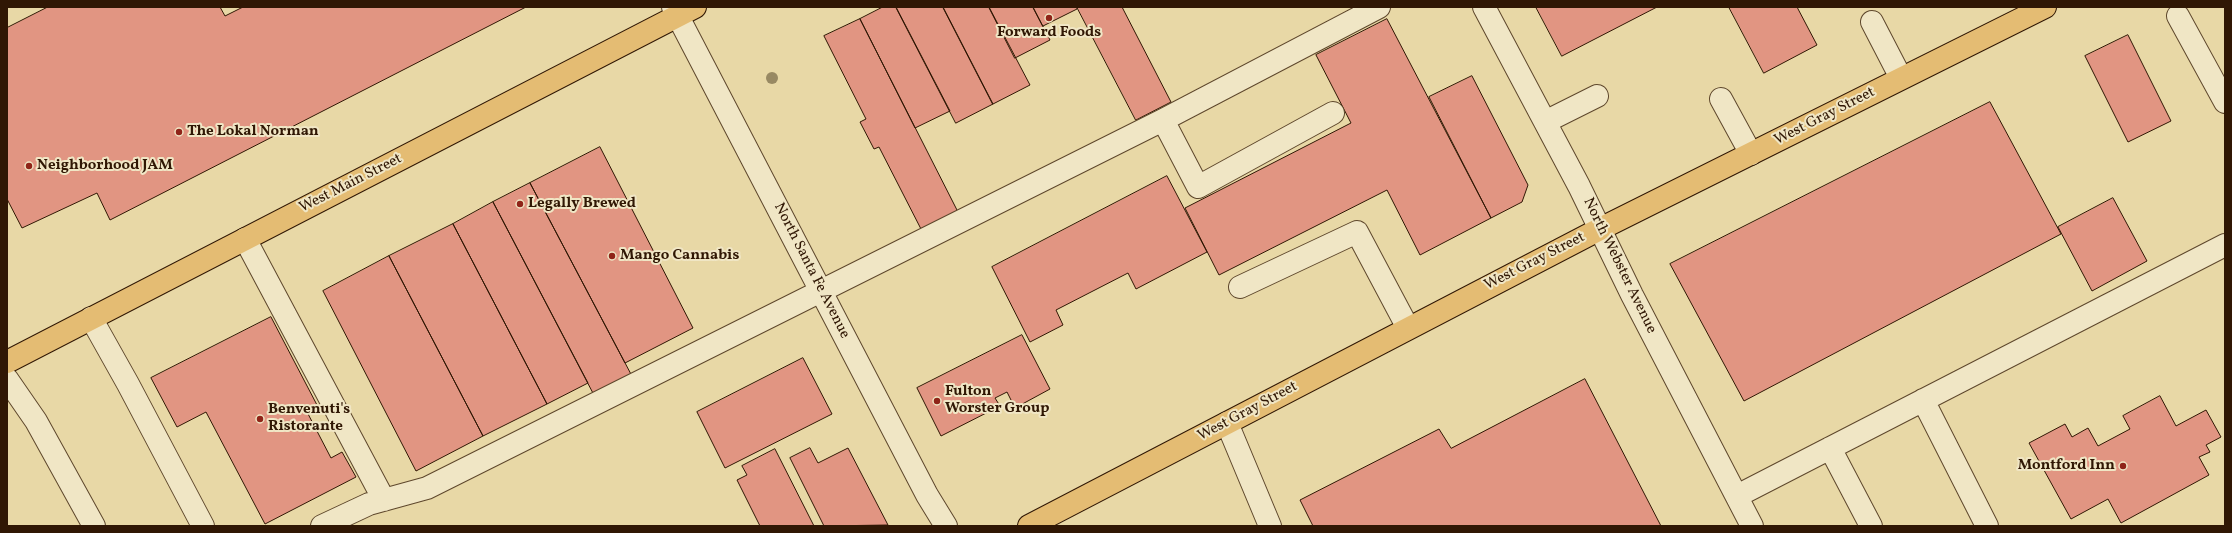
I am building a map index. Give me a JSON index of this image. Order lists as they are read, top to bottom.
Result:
{
  "streets": {
    "main road": ["West Gray Street", "West Main Street"],
    "street": ["North Webster Avenue", "North Santa Fe Avenue"]
  },
  "crossings": [
    ["West Gray Street", "North Webster Avenue"],
    ["West Main Street", "North Santa Fe Avenue"]
  ],
  "places": [
    "Forward Foods",
    "The Lokal Norman",
    "Neighborhood JAM",
    "Legally Brewed",
    "Mango Cannabis",
    "Fulton Worster Group",
    "Benvenuti's Ristorante",
    "Montford Inn"
  ]
}
